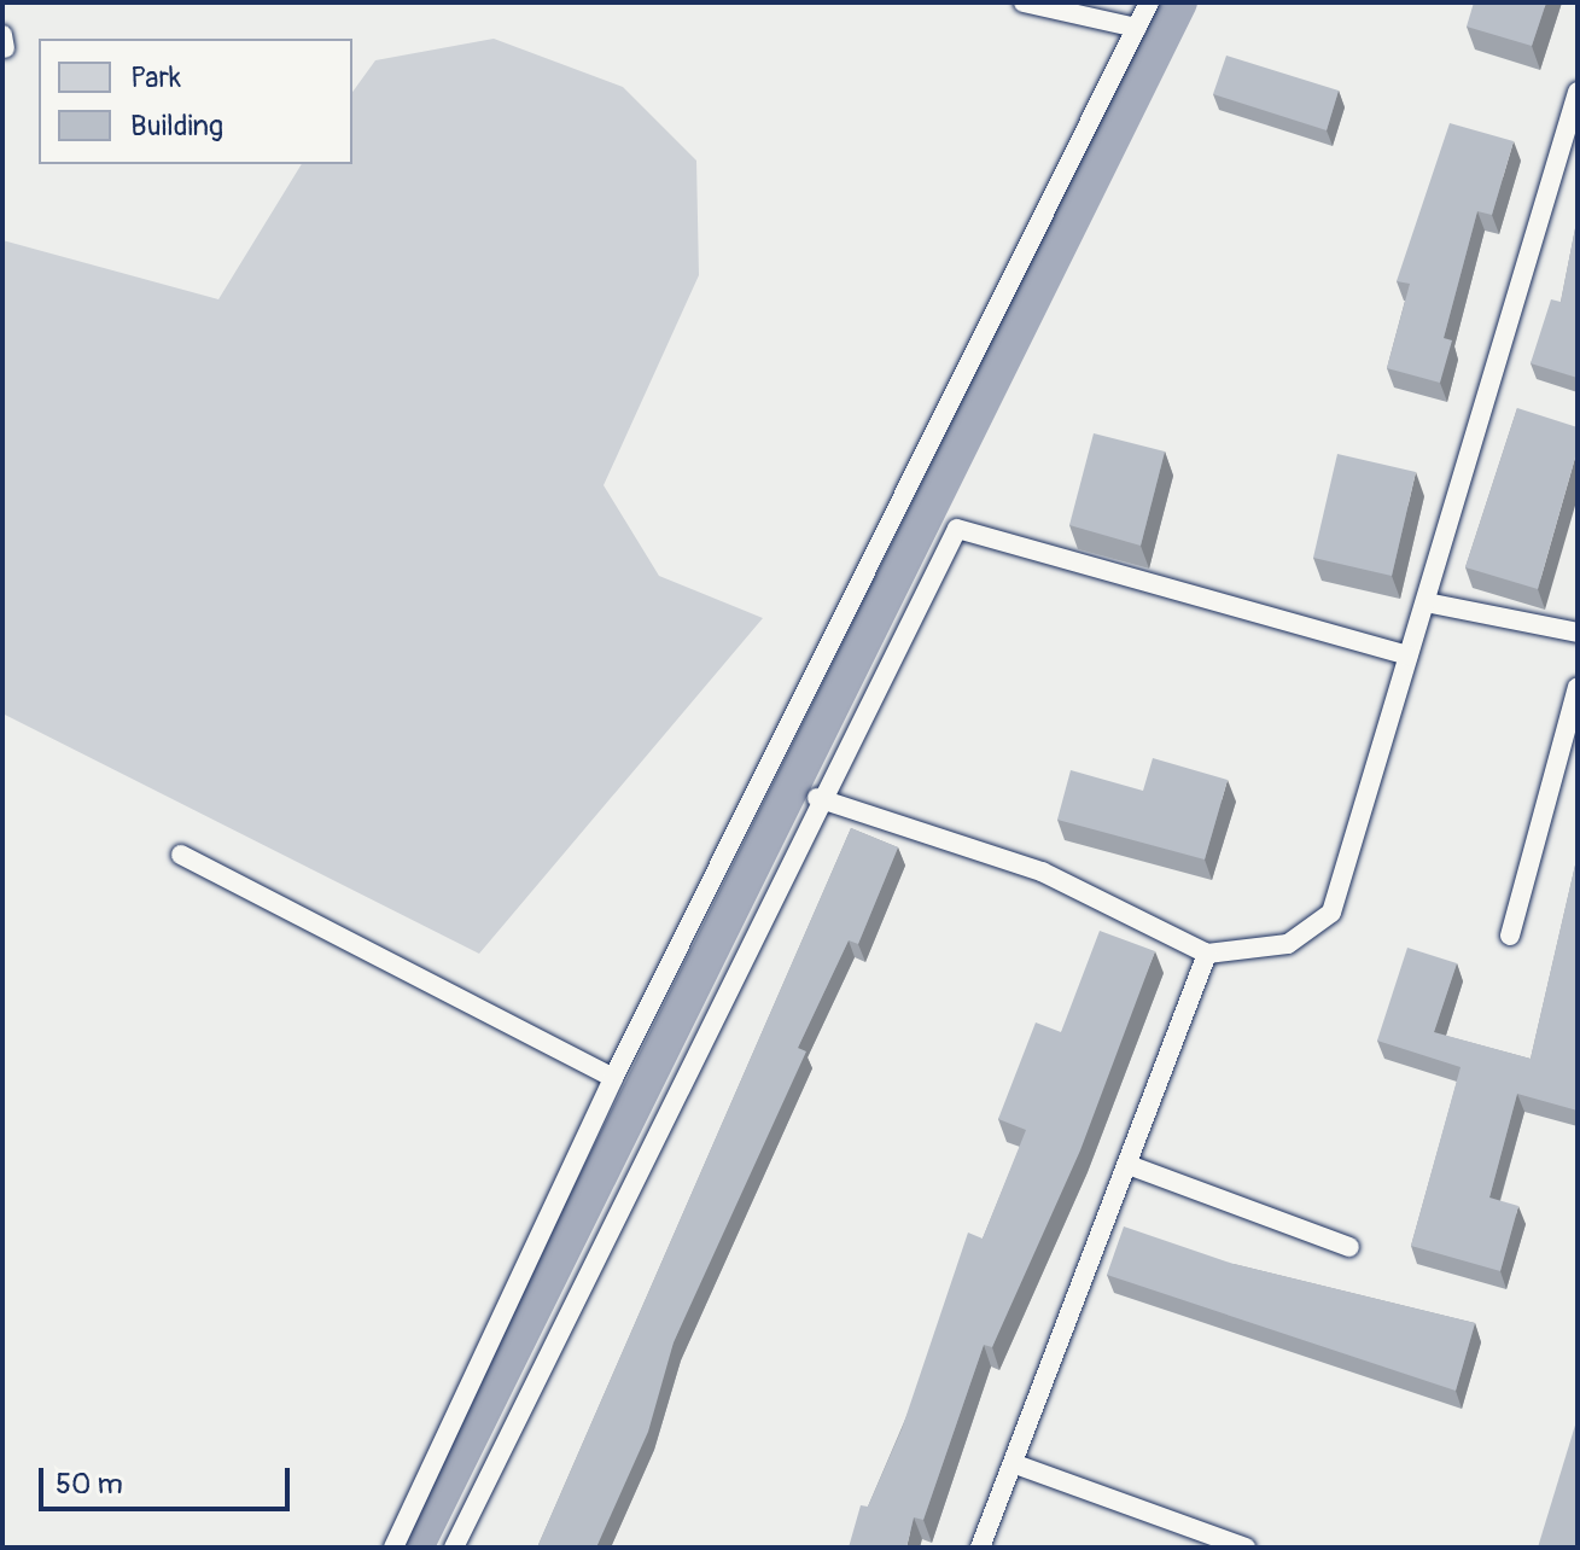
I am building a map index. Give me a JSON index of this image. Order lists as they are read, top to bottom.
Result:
{
  "legend": ["Park", "Building"],
  "scale_bar": "50 m"
}
